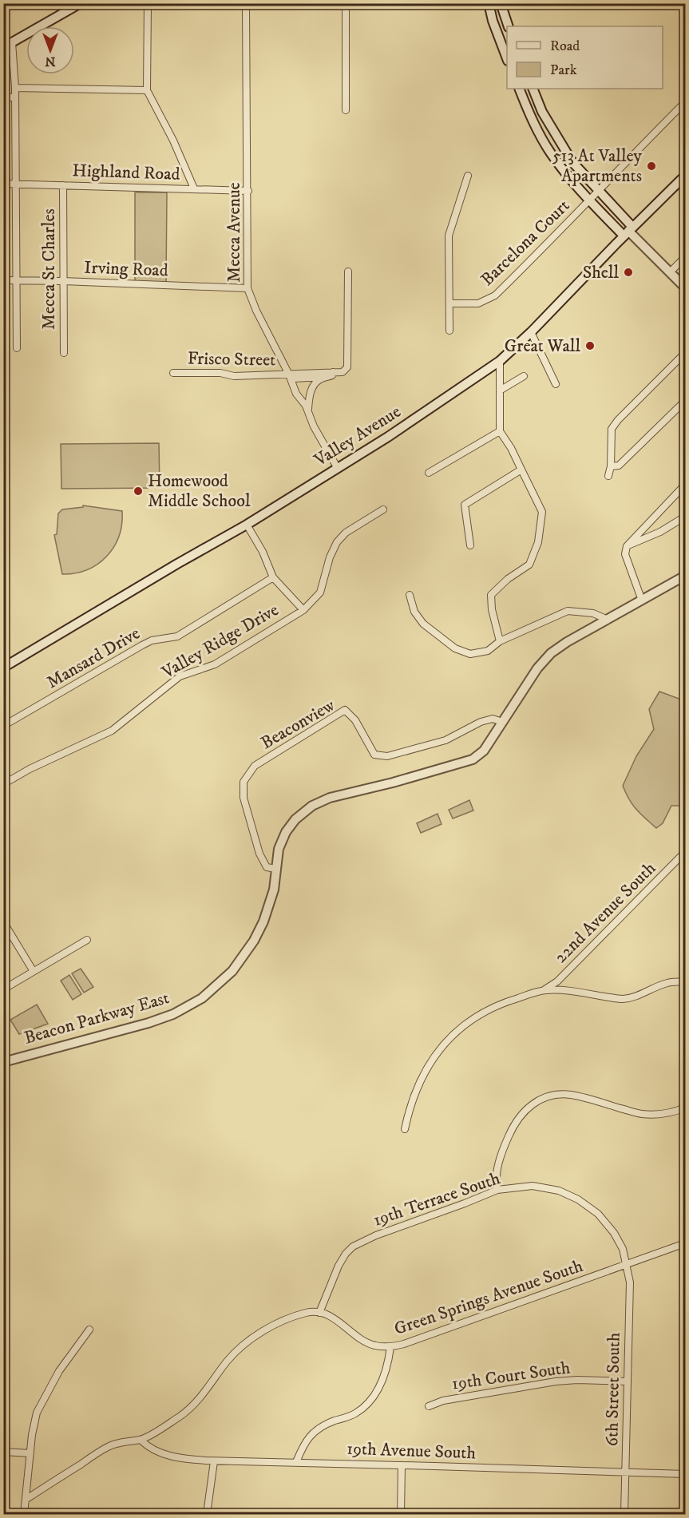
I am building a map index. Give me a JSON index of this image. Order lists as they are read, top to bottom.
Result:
{
  "streets": {
    "main road": ["Valley Avenue", "Beacon Parkway East"],
    "street": [
      "Highland Road",
      "Mecca Avenue",
      "Barcelona Court",
      "Mecca St Charles",
      "Irving Road",
      "Frisco Street",
      "Valley Ridge Drive",
      "Mansard Drive",
      "Beaconview",
      "22nd Avenue South",
      "19th Terrace South",
      "Green Springs Avenue South",
      "19th Court South",
      "6th Street South",
      "19th Avenue South"
    ]
  },
  "crossings": [
    ["Highland Road", "Mecca Avenue"],
    ["Highland Road", "Mecca St Charles"],
    ["Mecca Avenue", "Irving Road"],
    ["Mecca Avenue", "Frisco Street"],
    ["Mecca Avenue", "Valley Avenue"],
    ["Mecca St Charles", "Irving Road"],
    ["Valley Avenue", "Valley Ridge Drive"],
    ["Valley Ridge Drive", "Mansard Drive"],
    ["Beaconview", "Beacon Parkway East"],
    ["19th Terrace South", "Green Springs Avenue South"],
    ["19th Terrace South", "6th Street South"],
    ["Green Springs Avenue South", "6th Street South"],
    ["19th Court South", "6th Street South"],
    ["6th Street South", "19th Avenue South"]
  ],
  "places": [
    "513 At Valley Apartments",
    "Shell",
    "Great Wall",
    "Homewood Middle School"
  ],
  "legend": ["Road", "Park"],
  "north": "bottom"
}
